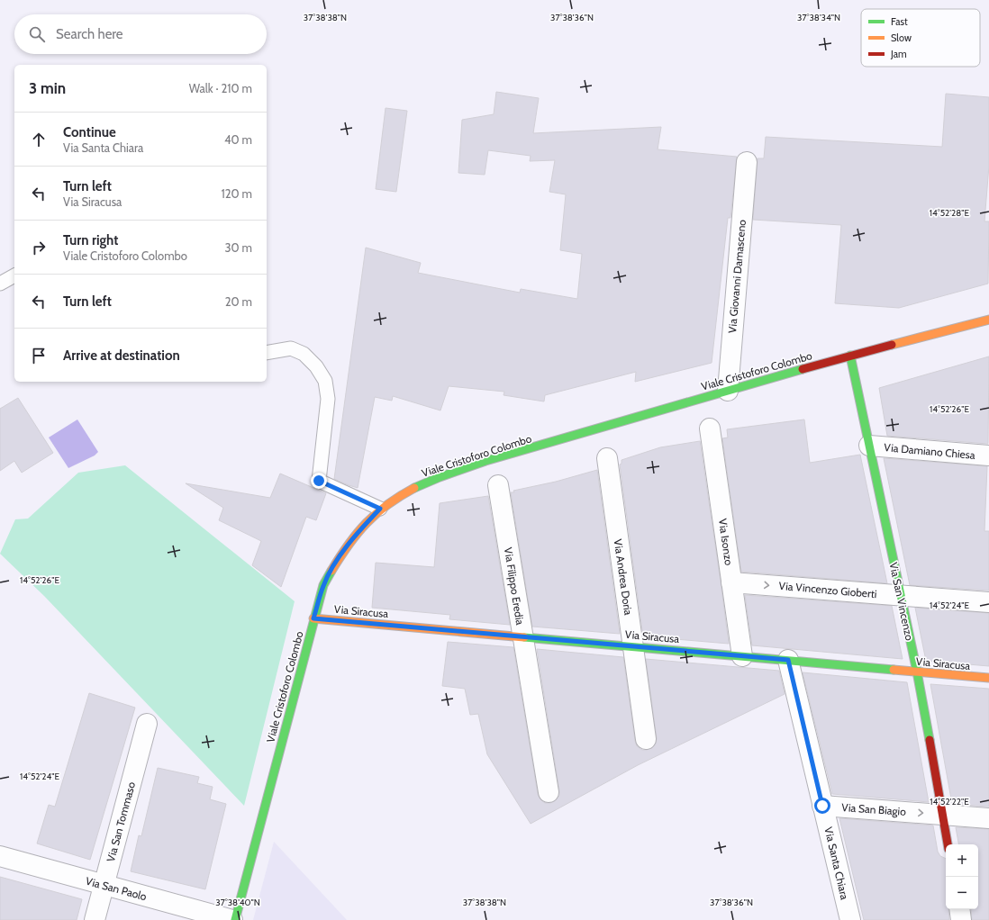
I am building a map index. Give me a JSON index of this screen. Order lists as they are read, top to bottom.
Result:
{
  "streets": {
    "street": [
      "Via Giovanni Damasceno",
      "Viale Cristoforo Colombo",
      "Via Damiano Chiesa",
      "Via Isonzo",
      "Via Andrea Doria",
      "Via Filippo Eredia",
      "Via Vincenzo Gioberti",
      "Via San Vincenzo",
      "Via Siracusa",
      "Via San Biagio",
      "Via San Tommaso",
      "Via Santa Chiara",
      "Via San Paolo"
    ]
  },
  "crossings": [
    ["Via Giovanni Damasceno", "Viale Cristoforo Colombo"],
    ["Viale Cristoforo Colombo", "Via San Vincenzo"],
    ["Viale Cristoforo Colombo", "Via Siracusa"],
    ["Viale Cristoforo Colombo", "Via San Paolo"],
    ["Via Damiano Chiesa", "Via San Vincenzo"],
    ["Via Isonzo", "Via Vincenzo Gioberti"],
    ["Via Isonzo", "Via Siracusa"],
    ["Via Andrea Doria", "Via Siracusa"],
    ["Via Filippo Eredia", "Via Siracusa"],
    ["Via Vincenzo Gioberti", "Via San Vincenzo"],
    ["Via San Vincenzo", "Via Siracusa"],
    ["Via San Vincenzo", "Via San Biagio"],
    ["Via Siracusa", "Via Santa Chiara"],
    ["Via San Biagio", "Via Santa Chiara"],
    ["Via San Tommaso", "Via San Paolo"]
  ],
  "one_way": ["Via Vincenzo Gioberti", "Via San Biagio"],
  "legend": ["Fast", "Slow", "Jam"],
  "page": {
    "search": "Search here",
    "heading": ["3 min", "Walk · 210 m"],
    "list": [
      ["Continue", "Via Santa Chiara", "40 m"],
      ["Turn left", "Via Siracusa", "120 m"],
      ["Turn right", "Viale Cristoforo Colombo", "30 m"],
      ["Turn left", "20 m"],
      "Arrive at destination"
    ],
    "map_buttons": ["+", "−"]
  },
  "coordinates": [
    "37°38'38\"N",
    "37°38'36\"N",
    "37°38'34\"N",
    "14°52'28\"E",
    "14°52'26\"E",
    "14°52'24\"E",
    "14°52'22\"E",
    "37°38'40\"N"
  ]
}
